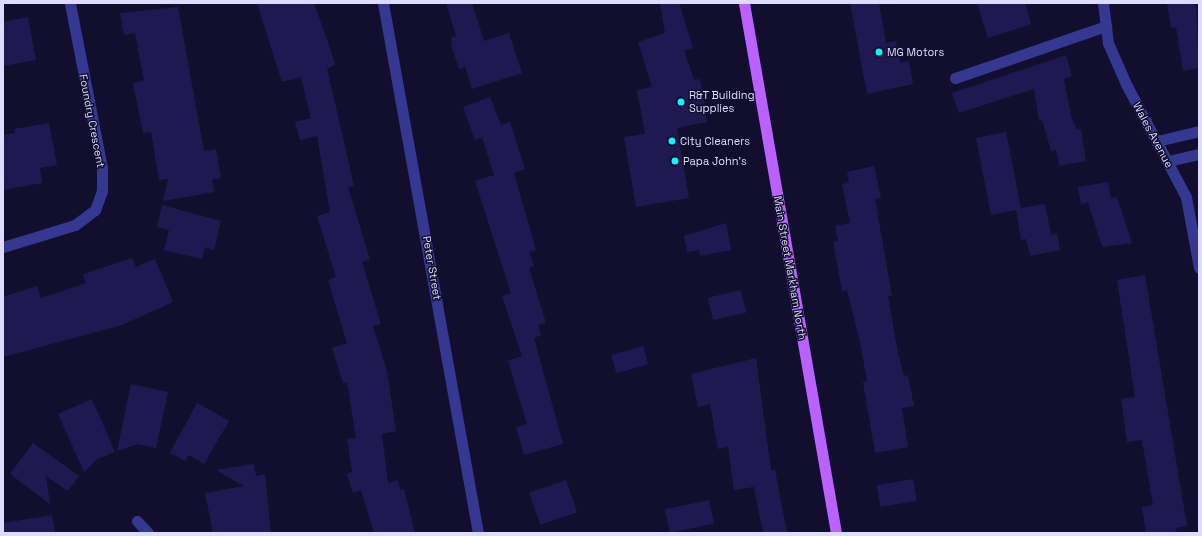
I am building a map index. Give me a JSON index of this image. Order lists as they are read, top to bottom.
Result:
{
  "streets": {
    "main road": ["Main Street Markham North"],
    "street": ["Foundry Crescent", "Wales Avenue", "Peter Street"]
  },
  "places": [
    "MG Motors",
    "R&T Building Supplies",
    "City Cleaners",
    "Papa John's"
  ]
}
